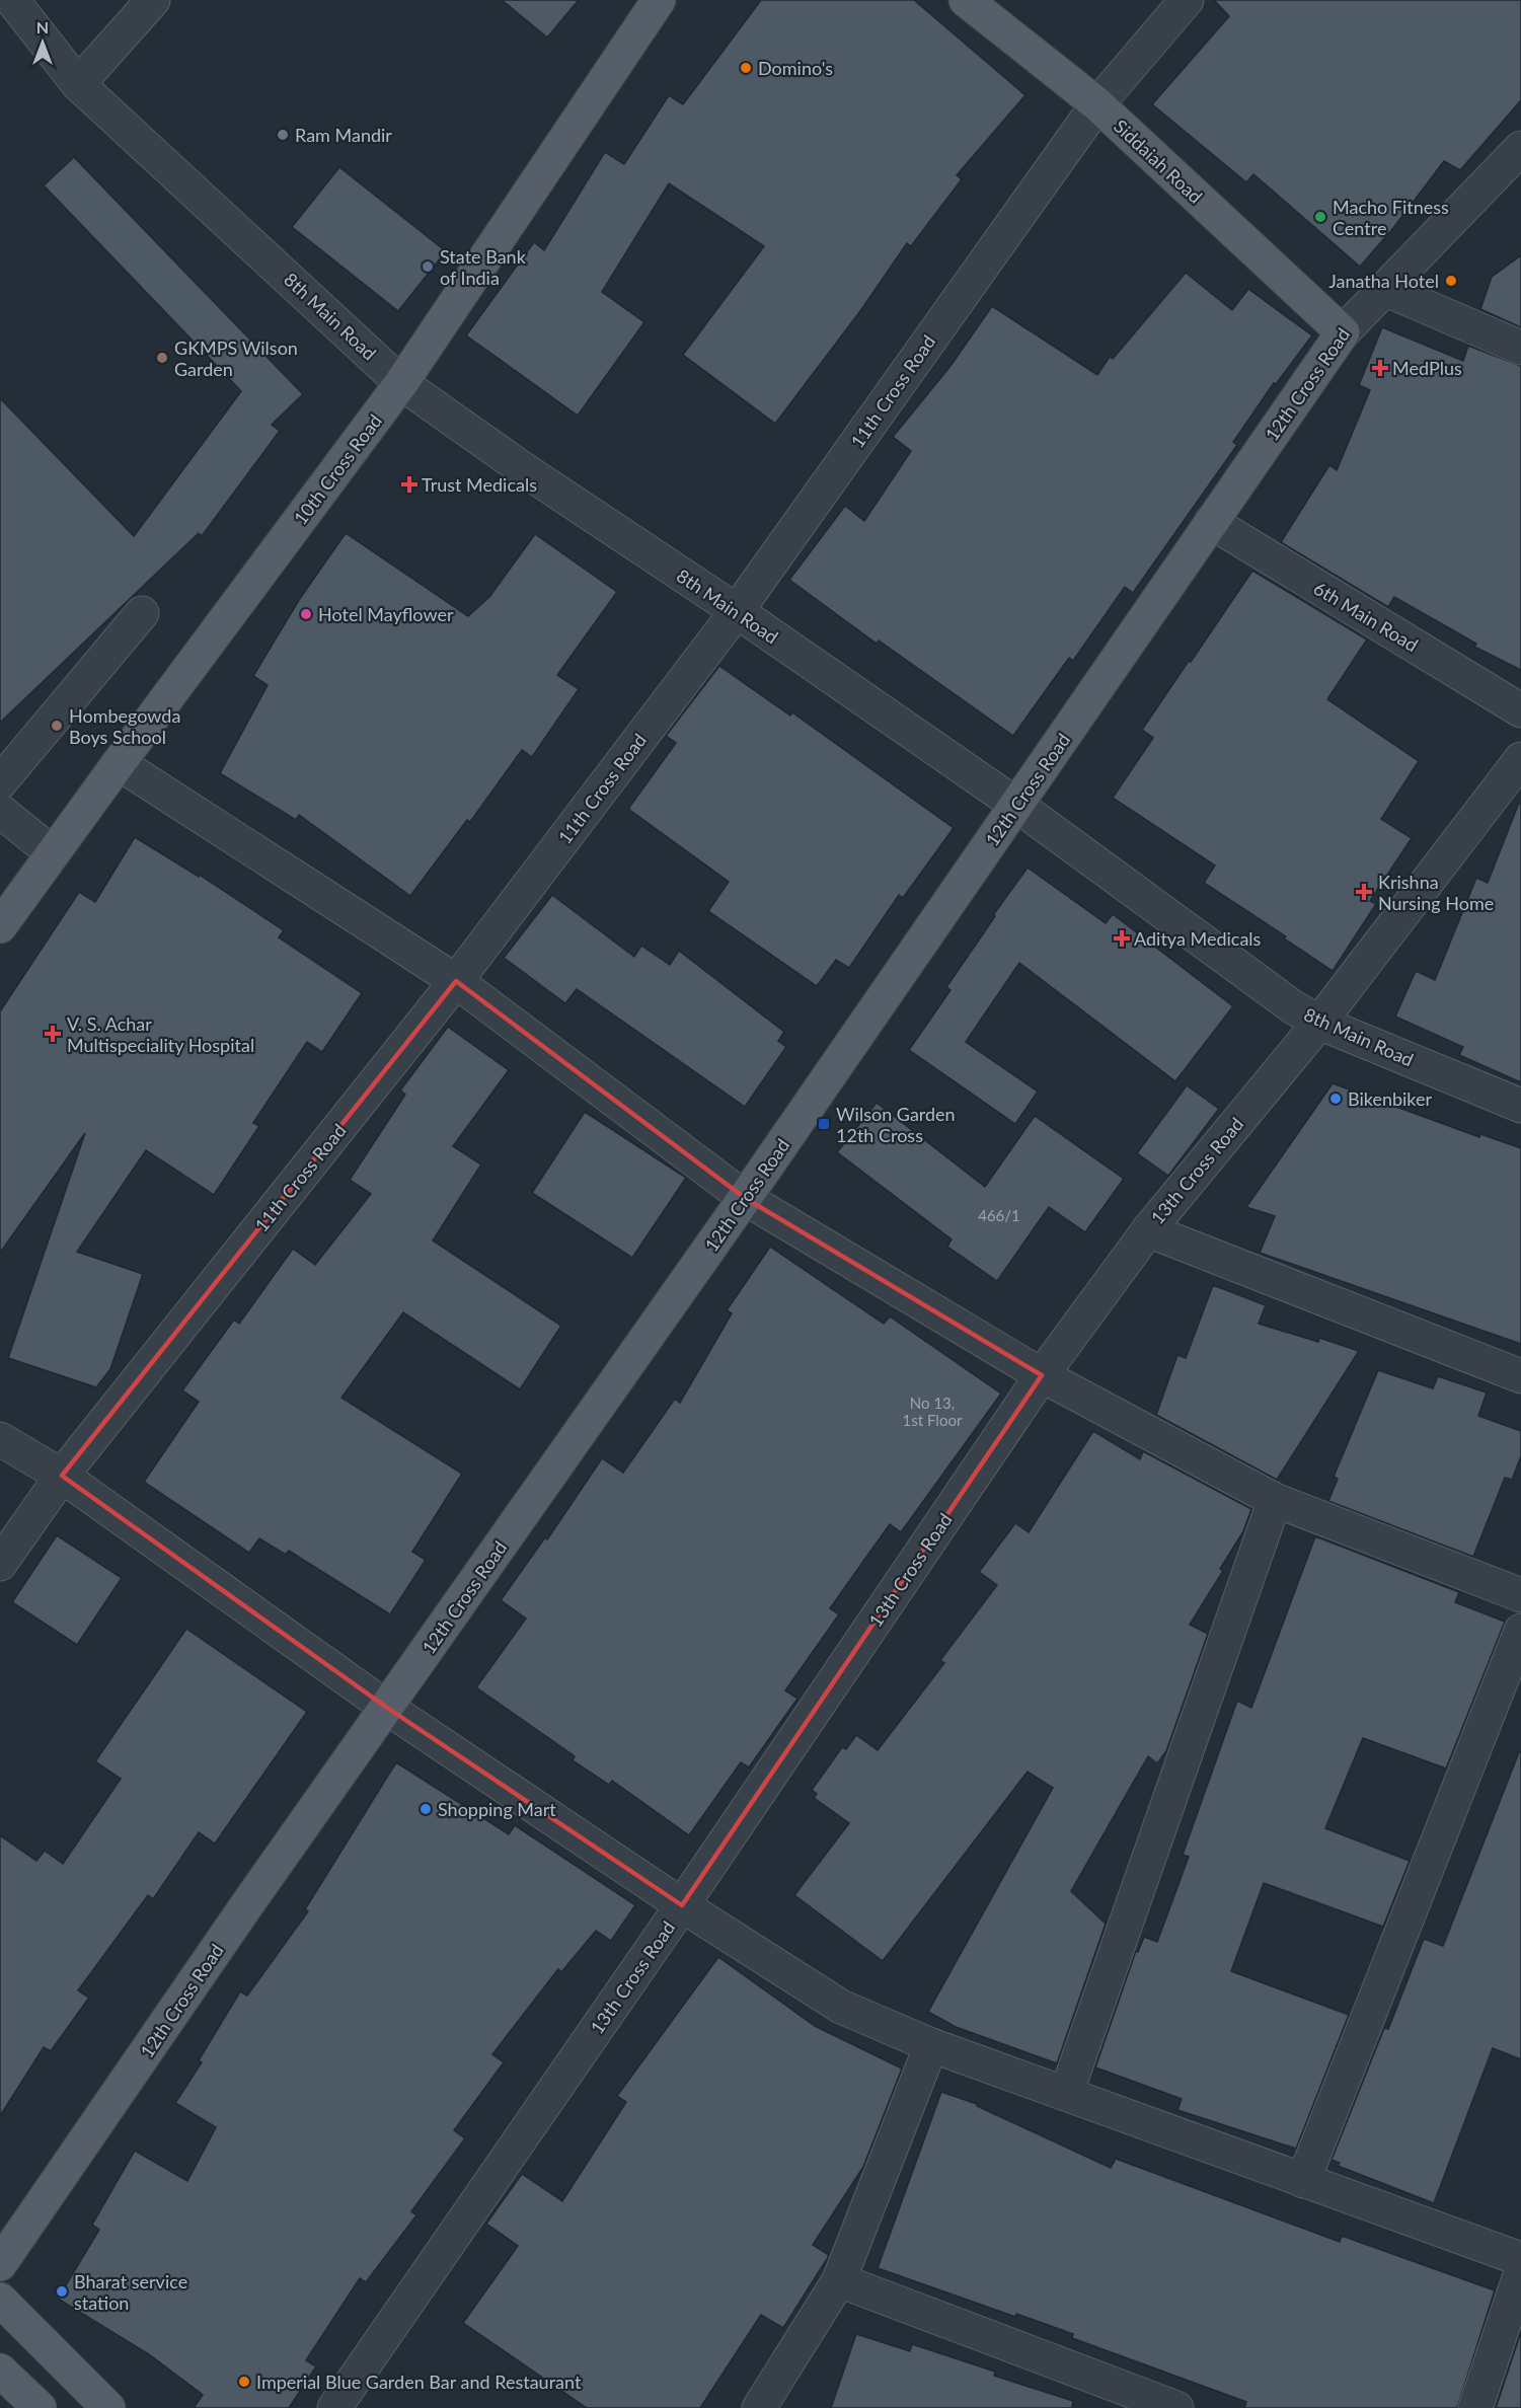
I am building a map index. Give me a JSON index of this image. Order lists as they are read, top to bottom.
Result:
{
  "streets": {
    "main road": ["Siddaiah Road", "12th Cross Road", "10th Cross Road"],
    "street": [
      "8th Main Road",
      "11th Cross Road",
      "6th Main Road",
      "13th Cross Road"
    ]
  },
  "crossings": [
    ["Siddaiah Road", "12th Cross Road"],
    ["Siddaiah Road", "11th Cross Road"],
    ["8th Main Road", "12th Cross Road"],
    ["8th Main Road", "11th Cross Road"],
    ["8th Main Road", "10th Cross Road"],
    ["8th Main Road", "13th Cross Road"],
    ["12th Cross Road", "6th Main Road"]
  ],
  "places": {
    "other": [
      "Domino's",
      "Ram Mandir",
      "Macho Fitness Centre",
      "State Bank of India",
      "Janatha Hotel",
      "GKMPS Wilson Garden",
      "Hotel Mayflower",
      "Hombegowda Boys School",
      "Bikenbiker",
      "Shopping Mart",
      "Bharat service station",
      "Imperial Blue Garden Bar and Restaurant"
    ],
    "health": [
      "MedPlus",
      "Trust Medicals",
      "Krishna Nursing Home",
      "Aditya Medicals",
      "V. S. Achar Multispeciality Hospital"
    ],
    "transit": ["Wilson Garden 12th Cross"]
  },
  "house_numbers": ["466/1", "No 13, 1st Floor"],
  "north": "top"
}
